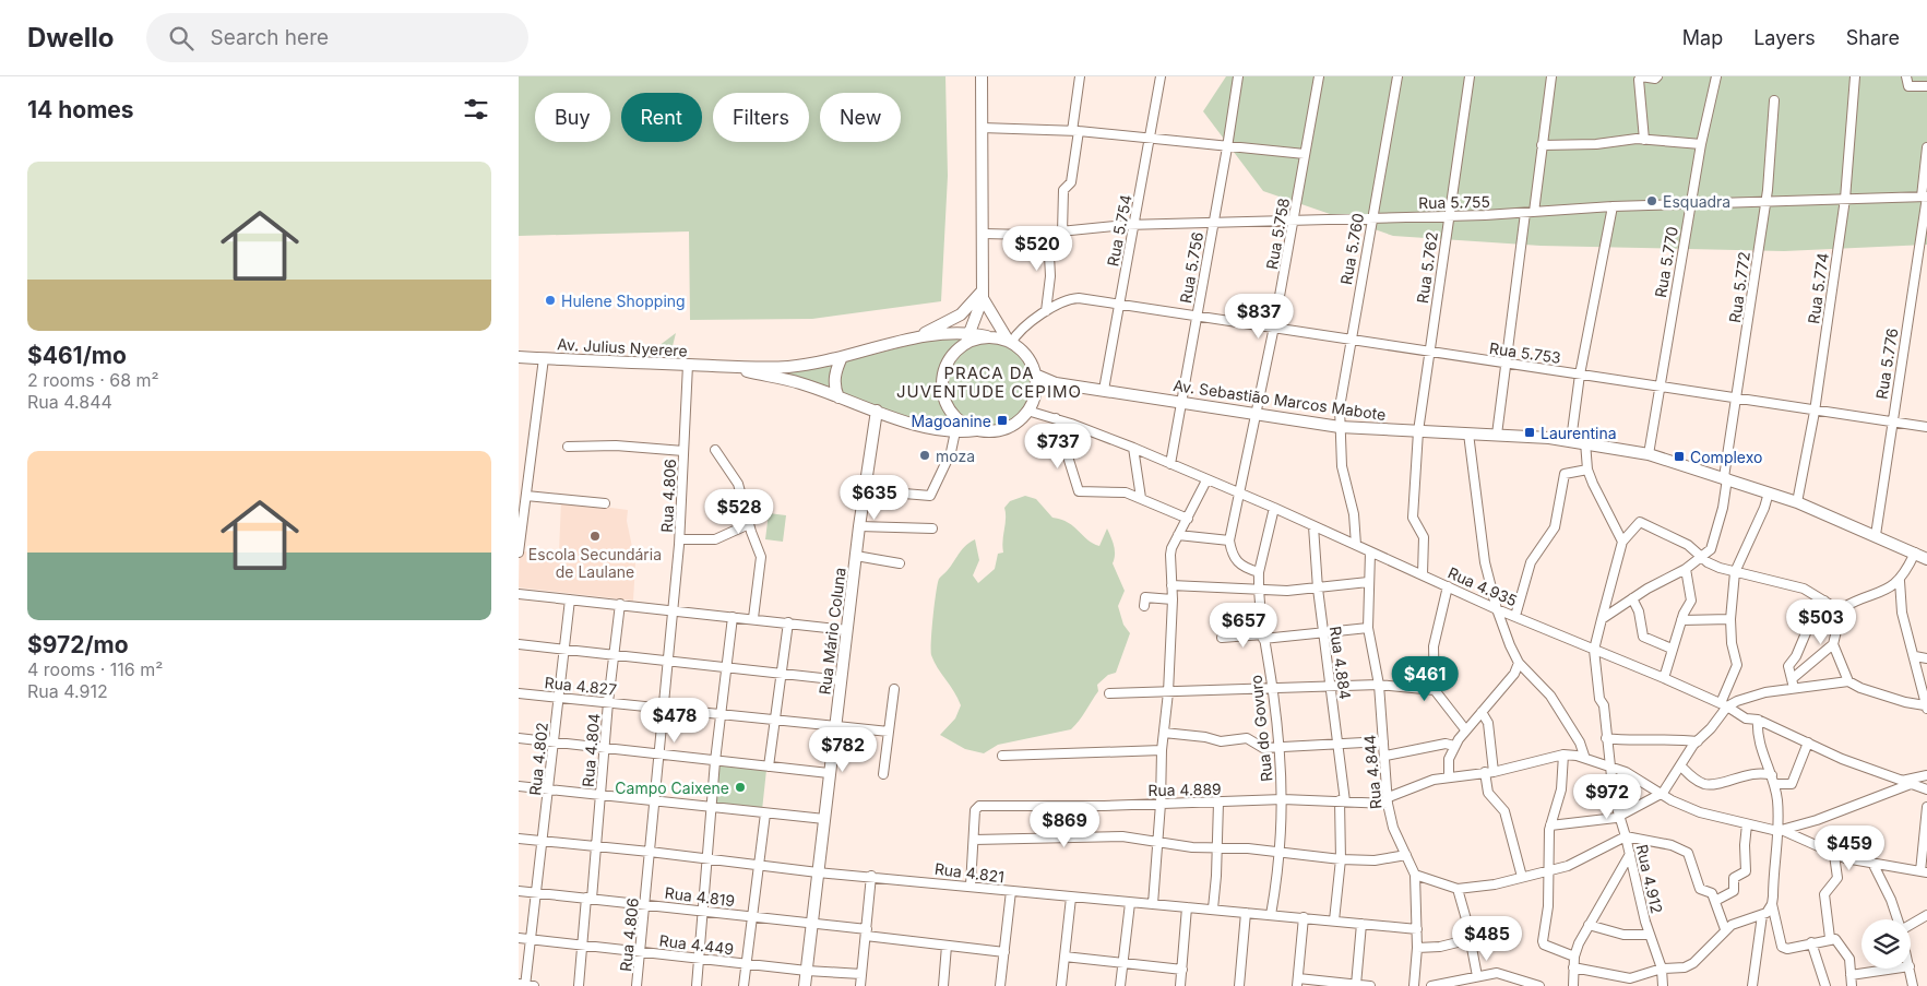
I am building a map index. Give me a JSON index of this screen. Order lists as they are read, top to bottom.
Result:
{
  "streets": {
    "main road": ["Av. Julius Nyerere", "Av. Sebastião Marcos Mabote", "Rua Mário Coluna"],
    "street": [
      "Rua 5.755",
      "Rua 5.754",
      "Rua 5.758",
      "Rua 5.760",
      "Rua 5.770",
      "Rua 5.756",
      "Rua 5.762",
      "Rua 5.772",
      "Rua 5.774",
      "Rua 5.753",
      "Rua 5.776",
      "Rua 4.806",
      "Rua 4.935",
      "Rua 4.884",
      "Rua 4.827",
      "Rua do Govuro",
      "Rua 4.804",
      "Rua 4.802",
      "Rua 4.844",
      "Rua 4.889",
      "Rua 4.821",
      "Rua 4.912",
      "Rua 4.819",
      "Rua 4.449"
    ]
  },
  "crossings": [
    ["Rua 5.755", "Rua 5.754"],
    ["Rua 5.755", "Rua 5.758"],
    ["Rua 5.755", "Rua 5.760"],
    ["Rua 5.755", "Rua 5.770"],
    ["Rua 5.755", "Rua 5.756"],
    ["Rua 5.755", "Rua 5.762"],
    ["Rua 5.755", "Rua 5.772"],
    ["Rua 5.755", "Rua 5.774"],
    ["Rua 5.755", "Rua 5.776"],
    ["Rua 5.754", "Rua 5.753"],
    ["Rua 5.754", "Av. Sebastião Marcos Mabote"],
    ["Rua 5.758", "Rua 5.753"],
    ["Rua 5.758", "Av. Sebastião Marcos Mabote"],
    ["Rua 5.758", "Rua 4.935"],
    ["Rua 5.760", "Rua 5.753"],
    ["Rua 5.760", "Av. Sebastião Marcos Mabote"],
    ["Rua 5.760", "Rua 4.935"],
    ["Rua 5.770", "Rua 5.753"],
    ["Rua 5.770", "Av. Sebastião Marcos Mabote"],
    ["Rua 5.756", "Rua 5.753"],
    ["Rua 5.756", "Av. Sebastião Marcos Mabote"],
    ["Rua 5.756", "Rua 4.935"],
    ["Rua 5.762", "Rua 5.753"],
    ["Rua 5.762", "Av. Sebastião Marcos Mabote"],
    ["Rua 5.762", "Rua 4.935"],
    ["Rua 5.772", "Rua 5.753"],
    ["Rua 5.772", "Av. Sebastião Marcos Mabote"],
    ["Rua 5.774", "Rua 5.753"],
    ["Rua 5.774", "Av. Sebastião Marcos Mabote"],
    ["Av. Julius Nyerere", "Rua 5.753"],
    ["Av. Julius Nyerere", "Av. Sebastião Marcos Mabote"],
    ["Av. Julius Nyerere", "Rua 4.806"],
    ["Av. Julius Nyerere", "Rua 4.935"],
    ["Av. Julius Nyerere", "Rua Mário Coluna"],
    ["Rua 5.753", "Rua 5.776"],
    ["Rua 5.753", "Av. Sebastião Marcos Mabote"],
    ["Rua 5.753", "Rua 4.935"],
    ["Rua 5.776", "Av. Sebastião Marcos Mabote"],
    ["Av. Sebastião Marcos Mabote", "Rua 4.935"],
    ["Rua 4.806", "Rua 4.827"],
    ["Rua 4.806", "Rua 4.821"],
    ["Rua 4.806", "Rua 4.819"],
    ["Rua 4.806", "Rua 4.449"],
    ["Rua 4.935", "Rua 4.884"],
    ["Rua 4.935", "Rua do Govuro"],
    ["Rua 4.935", "Rua 4.844"],
    ["Rua 4.935", "Rua 4.912"],
    ["Rua Mário Coluna", "Rua 4.827"],
    ["Rua Mário Coluna", "Rua 4.821"],
    ["Rua Mário Coluna", "Rua 4.819"],
    ["Rua Mário Coluna", "Rua 4.449"],
    ["Rua 4.884", "Rua 4.889"],
    ["Rua 4.884", "Rua 4.821"],
    ["Rua 4.827", "Rua 4.804"],
    ["Rua 4.827", "Rua 4.802"],
    ["Rua do Govuro", "Rua 4.889"],
    ["Rua do Govuro", "Rua 4.821"],
    ["Rua 4.804", "Rua 4.821"],
    ["Rua 4.804", "Rua 4.819"],
    ["Rua 4.804", "Rua 4.449"],
    ["Rua 4.802", "Rua 4.821"],
    ["Rua 4.802", "Rua 4.819"],
    ["Rua 4.802", "Rua 4.449"],
    ["Rua 4.844", "Rua 4.889"],
    ["Rua 4.844", "Rua 4.821"]
  ],
  "districts": ["PRACA DA JUVENTUDE CEPIMO"],
  "places": {
    "other": [
      "Esquadra",
      "Hulene Shopping",
      "moza",
      "Escola Secundária de Laulane",
      "Campo Caixene"
    ],
    "transit": ["Magoanine", "Laurentina", "Complexo"]
  },
  "page": {
    "header": "Dwello",
    "search": "Search here",
    "nav": ["Map", "Layers", "Share"],
    "heading": "14 homes",
    "chip": [
      "Buy",
      "Rent",
      "Filters",
      "New"
    ],
    "list": [
      {
        "name": "$461/mo",
        "note": "2 rooms · 68 m² · Rua 4.844"
      },
      {
        "name": "$972/mo",
        "note": "4 rooms · 116 m² · Rua 4.912"
      }
    ],
    "price": [
      "$520",
      "$837",
      "$737",
      "$635",
      "$528",
      "$503",
      "$657",
      "$461",
      "$478",
      "$782",
      "$972",
      "$869",
      "$459",
      "$485"
    ]
  }
}
